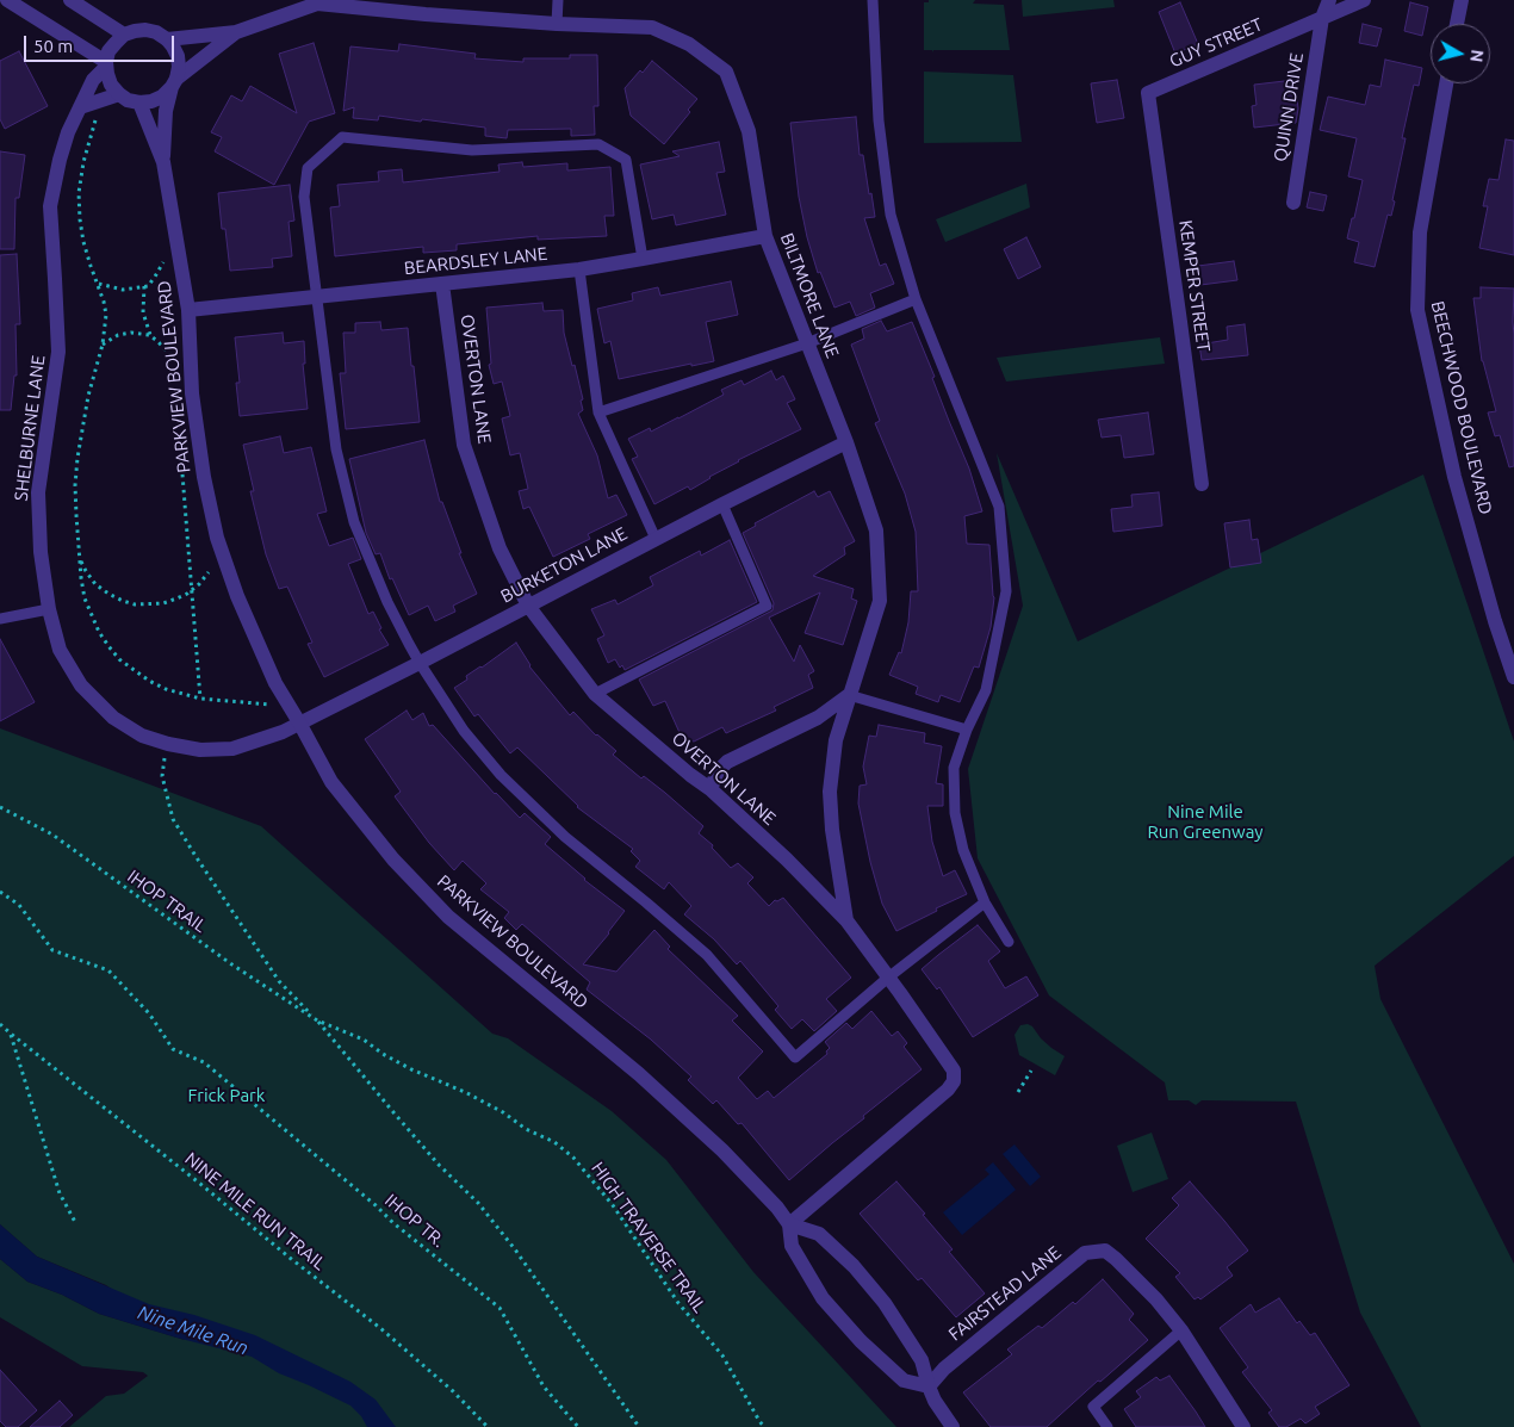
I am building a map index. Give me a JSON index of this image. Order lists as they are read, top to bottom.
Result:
{
  "streets": {
    "street": [
      "GUY STREET",
      "QUINN DRIVE",
      "BEARDSLEY LANE",
      "KEMPER STREET",
      "BILTMORE LANE",
      "PARKVIEW BOULEVARD",
      "OVERTON LANE",
      "BEECHWOOD BOULEVARD",
      "SHELBURNE LANE",
      "BURKETON LANE",
      "FAIRSTEAD LANE"
    ],
    "path": [
      "IHOP TRAIL",
      "NINE MILE RUN TRAIL",
      "IHOP TR.",
      "HIGH TRAVERSE TRAIL"
    ]
  },
  "crossings": [
    ["GUY STREET", "QUINN DRIVE"],
    ["GUY STREET", "KEMPER STREET"],
    ["BEARDSLEY LANE", "BILTMORE LANE"],
    ["BEARDSLEY LANE", "PARKVIEW BOULEVARD"],
    ["BEARDSLEY LANE", "OVERTON LANE"],
    ["BILTMORE LANE", "OVERTON LANE"],
    ["BILTMORE LANE", "BURKETON LANE"],
    ["PARKVIEW BOULEVARD", "OVERTON LANE"],
    ["PARKVIEW BOULEVARD", "SHELBURNE LANE"],
    ["PARKVIEW BOULEVARD", "BURKETON LANE"],
    ["PARKVIEW BOULEVARD", "FAIRSTEAD LANE"],
    ["OVERTON LANE", "BURKETON LANE"],
    ["SHELBURNE LANE", "BURKETON LANE"],
    ["IHOP TRAIL", "HIGH TRAVERSE TRAIL"]
  ],
  "water": ["Nine Mile Run"],
  "parks": ["Nine Mile Run Greenway", "Frick Park"],
  "scale_bar": "50 m",
  "north": "right"
}
